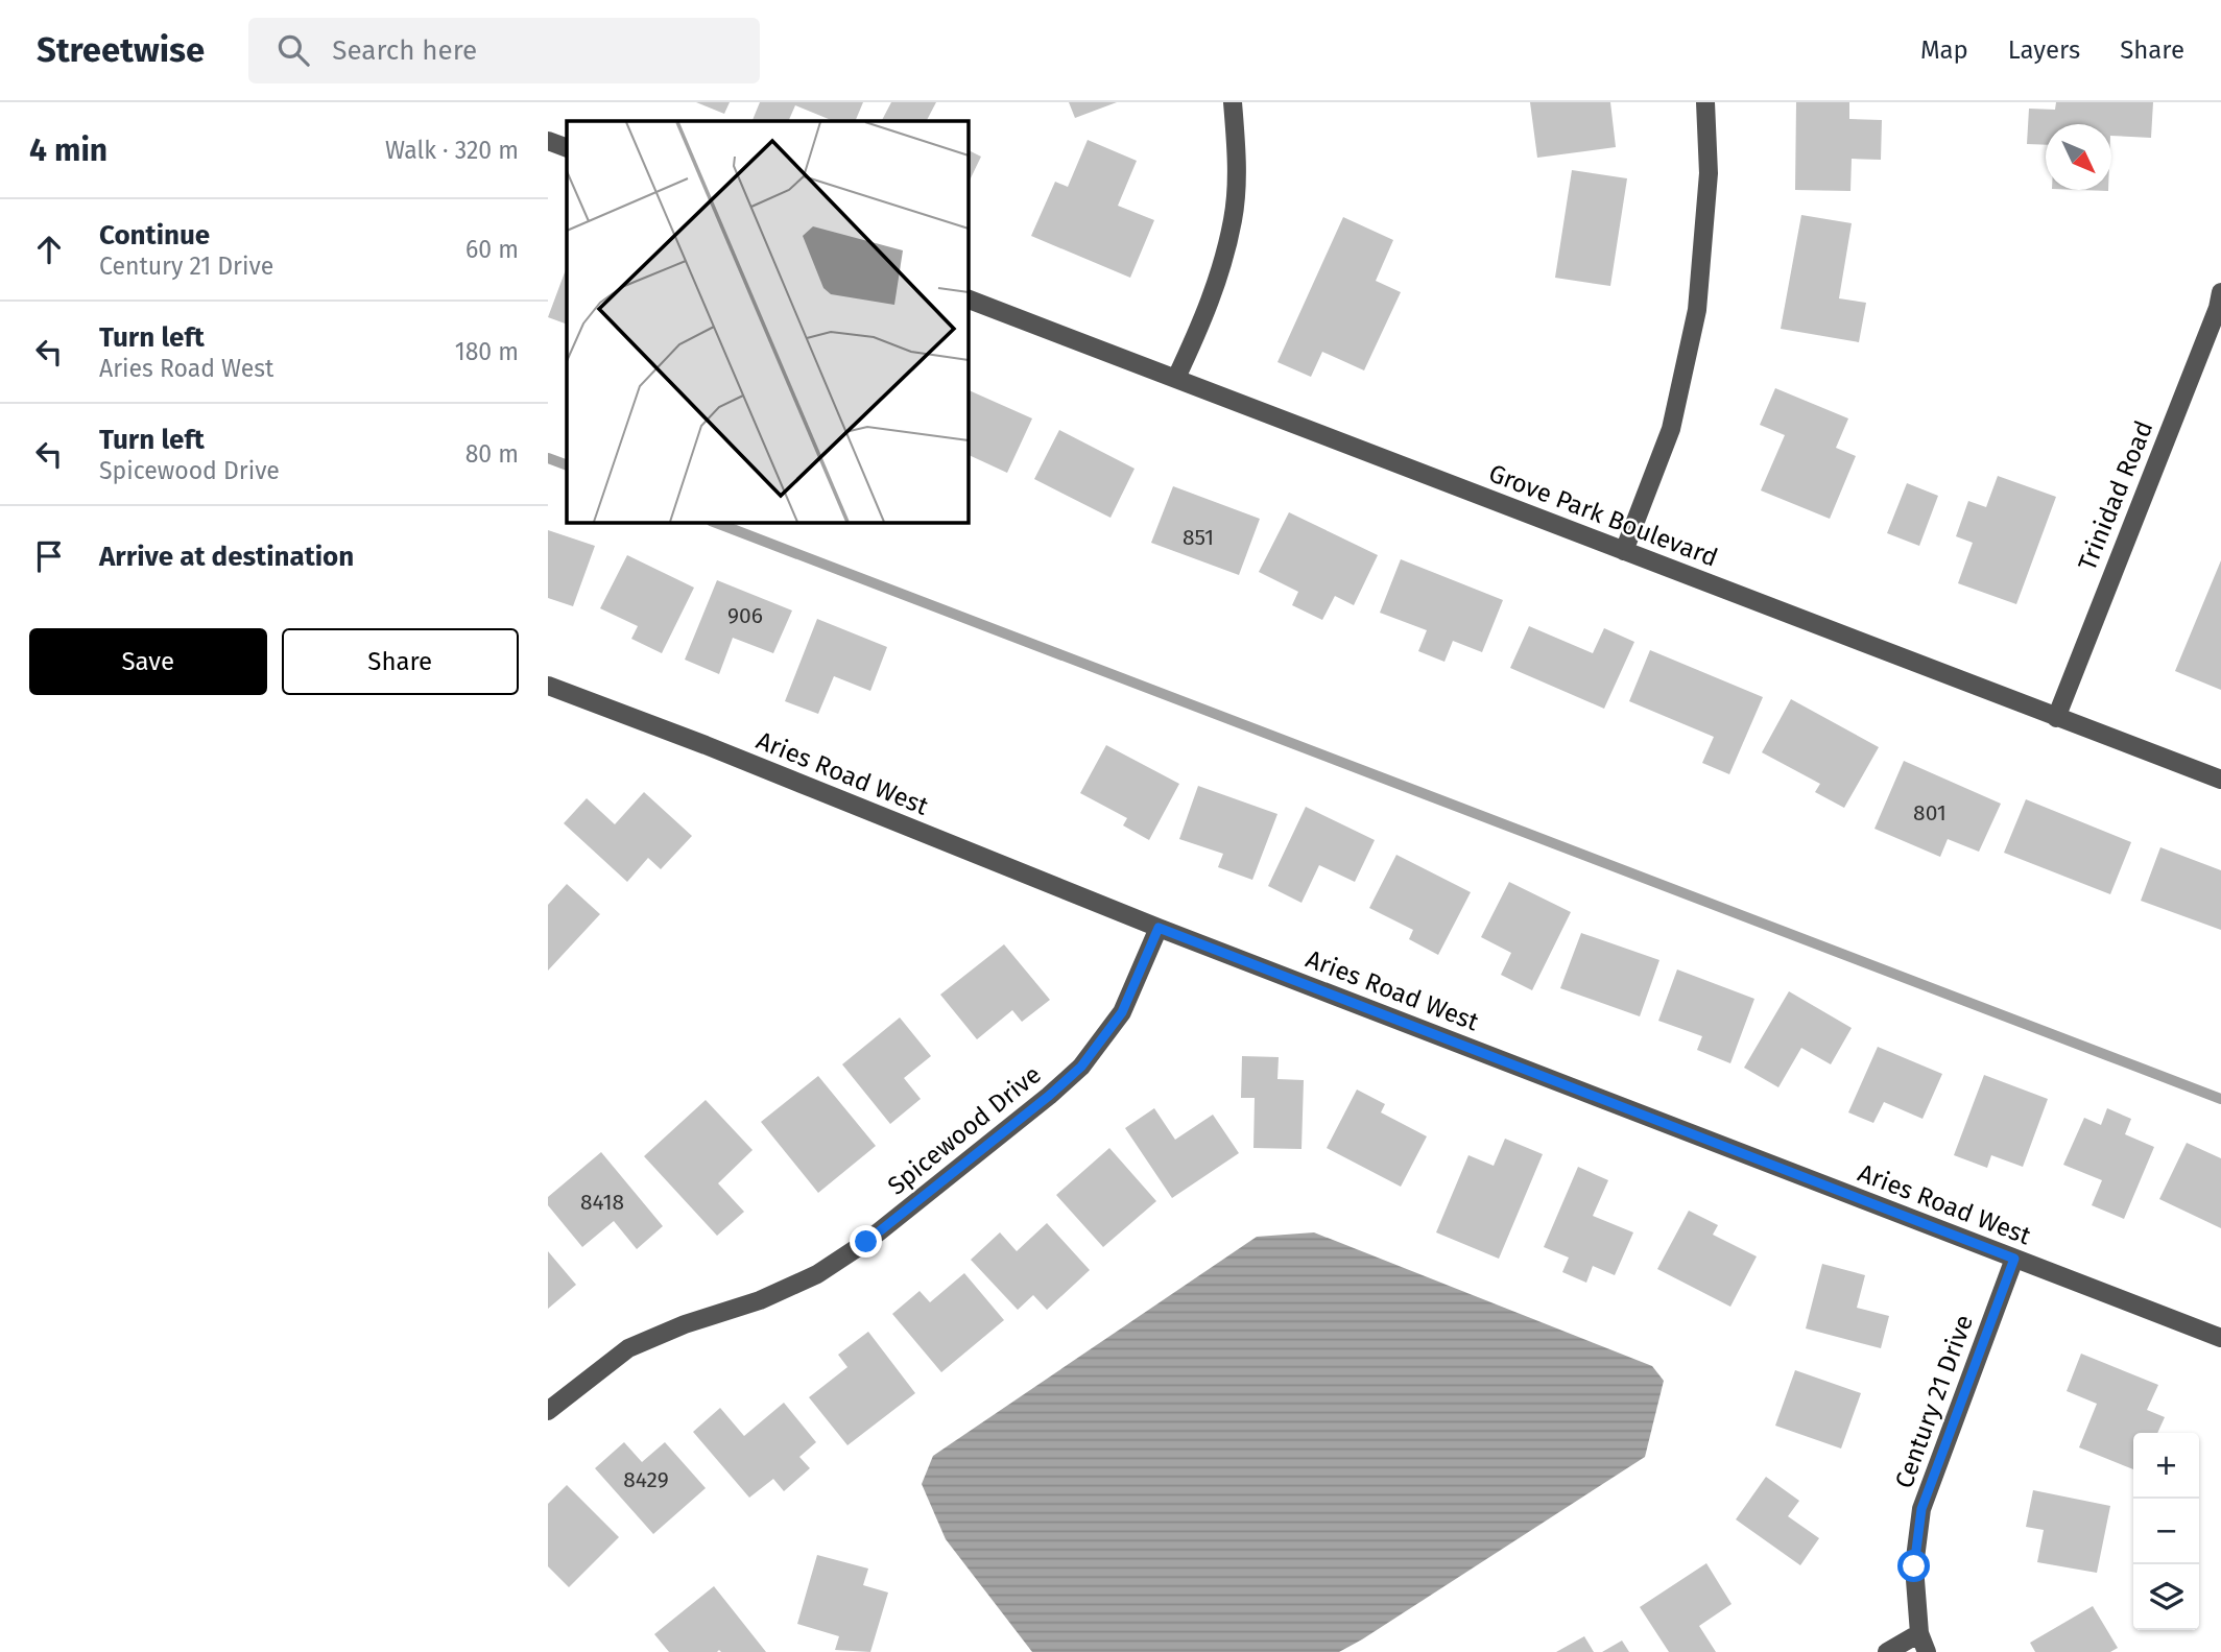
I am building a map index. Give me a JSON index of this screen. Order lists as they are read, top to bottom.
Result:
{
  "streets": {
    "street": [
      "Trinidad Road",
      "Grove Park Boulevard",
      "Aries Road West",
      "Spicewood Drive",
      "Century 21 Drive"
    ]
  },
  "crossings": [
    ["Trinidad Road", "Grove Park Boulevard"],
    ["Aries Road West", "Spicewood Drive"],
    ["Aries Road West", "Century 21 Drive"]
  ],
  "house_numbers": [
    "851",
    "906",
    "801",
    "8418",
    "8429"
  ],
  "north": "bottom right",
  "page": {
    "header": "Streetwise",
    "search": "Search here",
    "nav": ["Map", "Layers", "Share"],
    "heading": ["4 min", "Walk · 320 m"],
    "list": [
      ["Continue", "Century 21 Drive", "60 m"],
      ["Turn left", "Aries Road West", "180 m"],
      ["Turn left", "Spicewood Drive", "80 m"],
      "Arrive at destination"
    ],
    "buttons": ["Save", "Share"],
    "map_buttons": ["+", "−"]
  }
}
